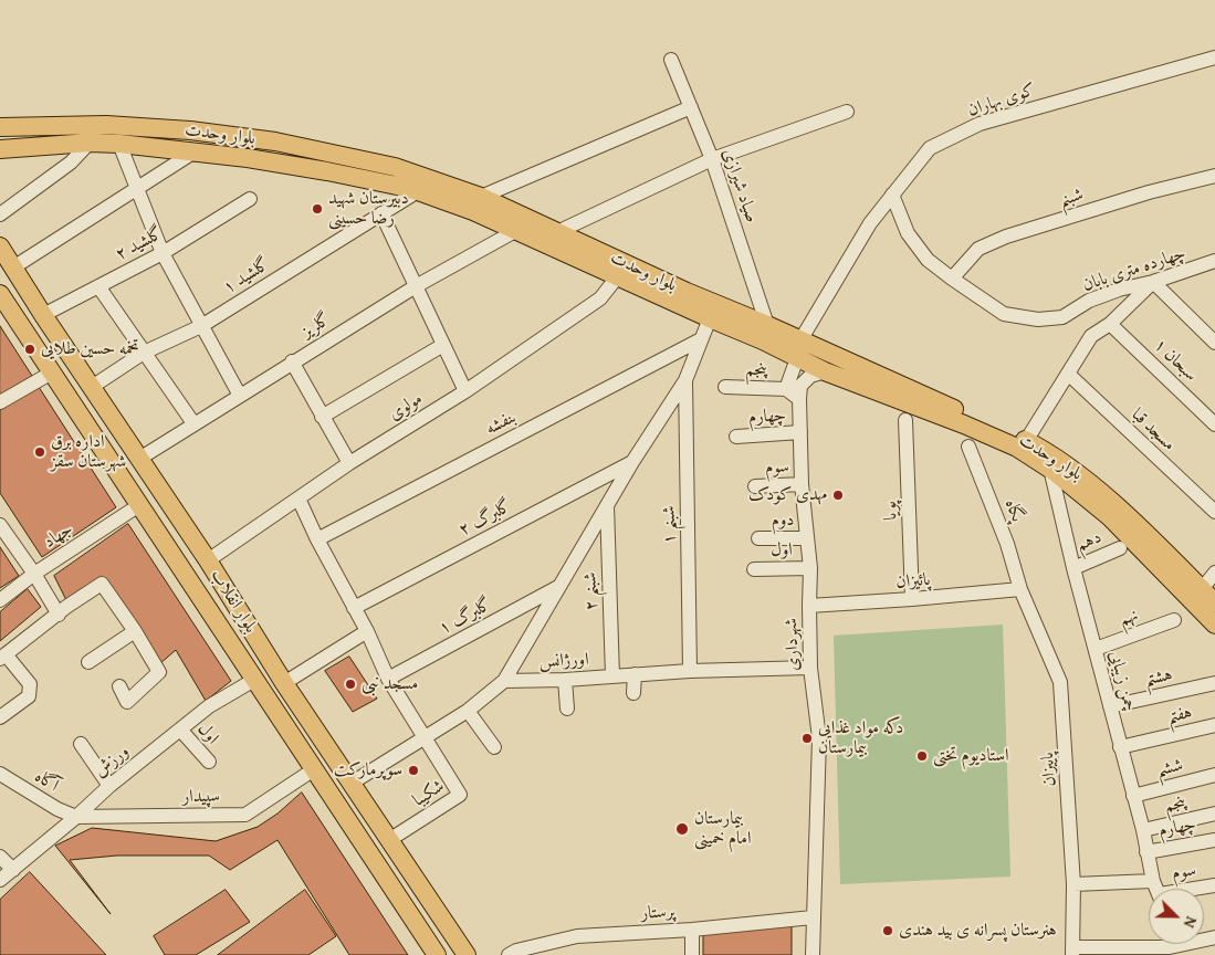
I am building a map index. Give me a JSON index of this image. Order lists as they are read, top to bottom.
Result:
{
  "streets": {
    "main road": ["بلوار وحدت", "بلوار انقلاب"],
    "street": [
      "کوی بهاران",
      "صیاد شیرازی",
      "شبنم",
      "گلشید ۲",
      "چهارده متری بابان",
      "گلشید ۱",
      "گلریز",
      "سبحان ۱",
      "پنجم",
      "مولوی",
      "چهارم",
      "بنفشه",
      "مسجد قبا",
      "سوم",
      "پویا",
      "پگاه",
      "گلبرگ ۲",
      "دوم",
      "شبنم ۱",
      "جهاد",
      "دهم",
      "اول",
      "پائیزان",
      "شبنم ۲",
      "گلبرگ ۱",
      "نهم",
      "شهرداری",
      "اورژانس",
      "هشتم",
      "چمن زیبایی",
      "هفتم",
      "ورزش",
      "ششم",
      "پاییزان",
      "آگاه",
      "شکیبا",
      "سپیدار",
      "پرستار"
    ]
  },
  "crossings": [
    ["کوی بهاران", "بلوار وحدت"],
    ["کوی بهاران", "چهارده متری بابان"],
    ["بلوار وحدت", "صیاد شیرازی"],
    ["بلوار وحدت", "گلشید ۱"],
    ["بلوار وحدت", "گلریز"],
    ["بلوار وحدت", "مولوی"],
    ["بلوار وحدت", "چمن زیبایی"],
    ["شبنم", "چهارده متری بابان"],
    ["گلشید ۲", "بلوار انقلاب"],
    ["گلشید ۱", "بلوار انقلاب"],
    ["گلریز", "بلوار انقلاب"],
    ["پنجم", "چمن زیبایی"],
    ["مولوی", "بلوار انقلاب"],
    ["چهارم", "شهرداری"],
    ["چهارم", "چمن زیبایی"],
    ["سوم", "شهرداری"],
    ["پویا", "پائیزان"],
    ["پگاه", "پائیزان"],
    ["پگاه", "پاییزان"],
    ["دوم", "شهرداری"],
    ["شبنم ۱", "اورژانس"],
    ["جهاد", "بلوار انقلاب"],
    ["دهم", "چمن زیبایی"],
    ["اول", "شهرداری"],
    ["اول", "ورزش"],
    ["پائیزان", "شهرداری"],
    ["پائیزان", "پاییزان"],
    ["شبنم ۲", "اورژانس"],
    ["بلوار انقلاب", "ورزش"],
    ["بلوار انقلاب", "شکیبا"],
    ["بلوار انقلاب", "سپیدار"],
    ["نهم", "چمن زیبایی"],
    ["شهرداری", "اورژانس"],
    ["شهرداری", "پرستار"],
    ["هشتم", "چمن زیبایی"],
    ["چمن زیبایی", "هفتم"],
    ["چمن زیبایی", "ششم"],
    ["ورزش", "آگاه"],
    ["ورزش", "سپیدار"],
    ["آگاه", "سپیدار"]
  ],
  "places": [
    "دبیرستان شهید رضا حسینی",
    "تخمه حسین طلایی",
    "اداره برق شهرستان سقز",
    "مهدی کودک",
    "مسجد نبی",
    "دکه مواد غذایی بیمارستان",
    "استادیوم تختی",
    "سوپرمارکت",
    "بیمارستان امام خمینی",
    "هنرستان پسرانه ی بید هندی"
  ],
  "north": "bottom right"
}
